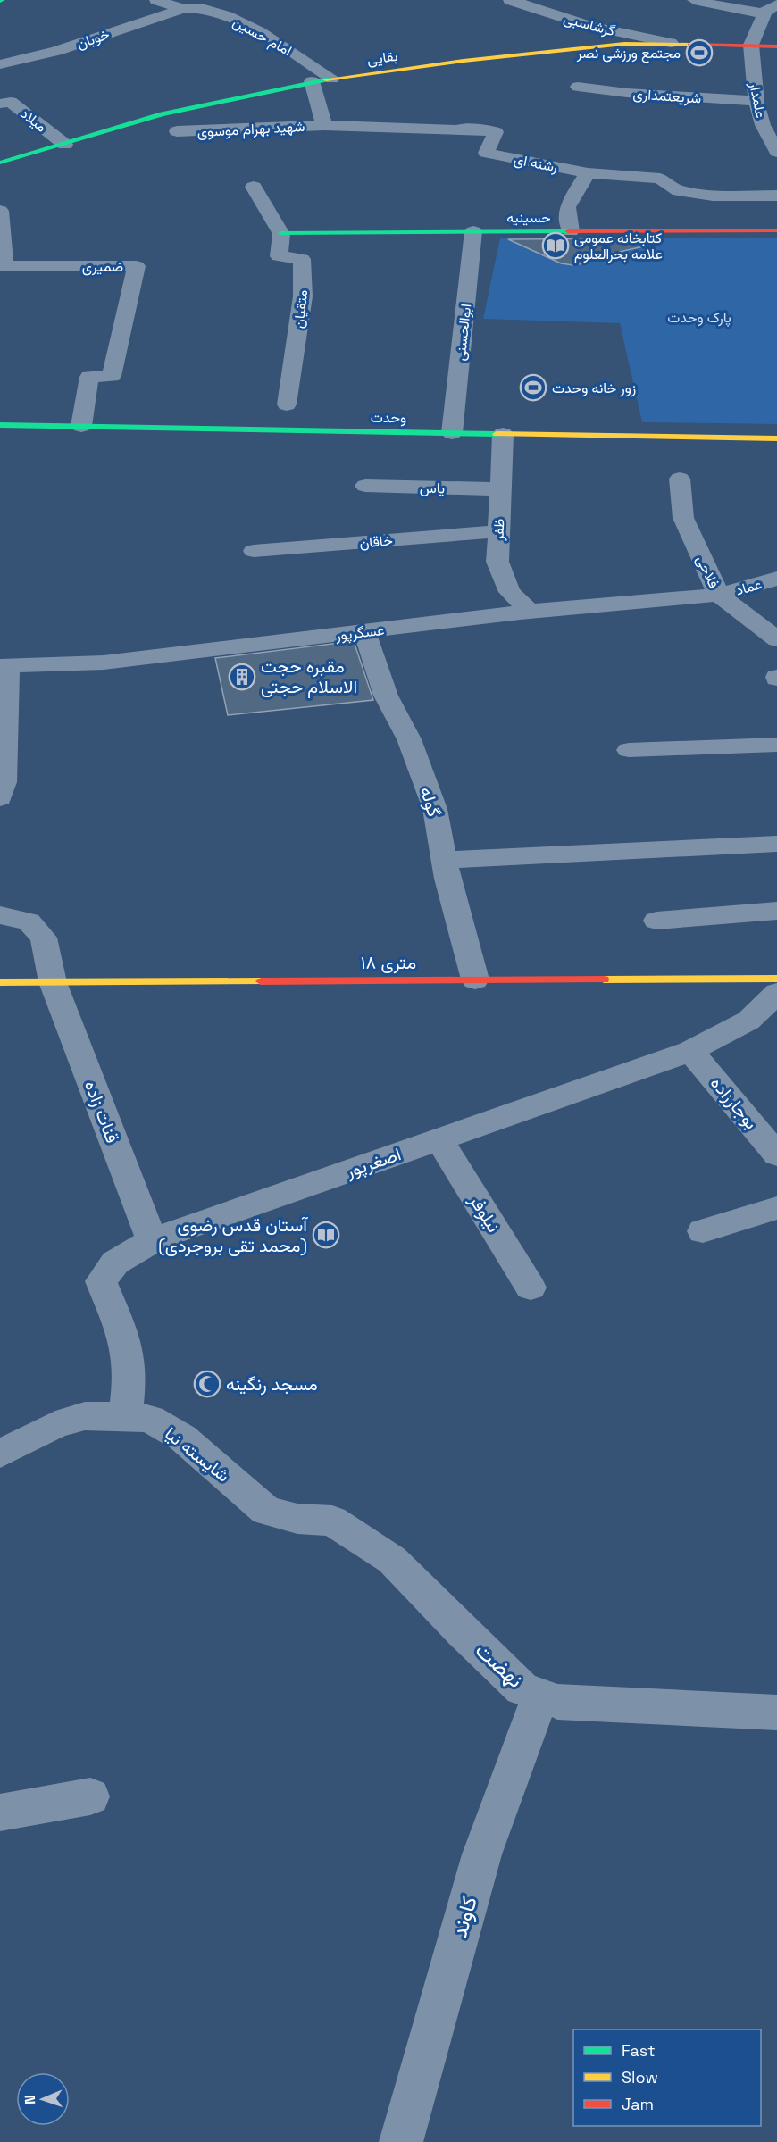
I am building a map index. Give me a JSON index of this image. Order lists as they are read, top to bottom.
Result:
{
  "streets": {
    "street": [
      "گرشاسبی",
      "امام حسین",
      "خوبان",
      "بقایی",
      "شریعتمداری",
      "علمدار",
      "میلاد",
      "شهید بهرام موسوی",
      "رشنه ای",
      "حسینیه",
      "ضمیری",
      "متقیان",
      "ابوالحسنی",
      "وحدت",
      "یاس",
      "ظفر",
      "خاقان",
      "فلاحی",
      "عماد",
      "عسگرپور",
      "گوله",
      "۱۸ متری",
      "بوجارزاده",
      "قنات زاده",
      "اصغرپور",
      "نیلوفر",
      "شایسته نیا",
      "نهضت",
      "کاوند"
    ]
  },
  "crossings": [
    ["گرشاسبی", "بقایی"],
    ["امام حسین", "خوبان"],
    ["امام حسین", "بقایی"],
    ["بقایی", "علمدار"],
    ["بقایی", "میلاد"],
    ["شریعتمداری", "علمدار"],
    ["شهید بهرام موسوی", "رشنه ای"],
    ["حسینیه", "متقیان"],
    ["حسینیه", "ابوالحسنی"],
    ["ضمیری", "وحدت"],
    ["ابوالحسنی", "وحدت"],
    ["وحدت", "ظفر"],
    ["یاس", "ظفر"],
    ["ظفر", "خاقان"],
    ["ظفر", "عسگرپور"],
    ["فلاحی", "عماد"],
    ["فلاحی", "عسگرپور"],
    ["عماد", "عسگرپور"],
    ["عسگرپور", "گوله"],
    ["گوله", "۱۸ متری"],
    ["۱۸ متری", "قنات زاده"],
    ["بوجارزاده", "اصغرپور"],
    ["قنات زاده", "اصغرپور"],
    ["اصغرپور", "نیلوفر"],
    ["اصغرپور", "شایسته نیا"],
    ["شایسته نیا", "نهضت"],
    ["نهضت", "کاوند"]
  ],
  "parks": ["پارک وحدت"],
  "places": {
    "sports": ["مجتمع ورزشی نصر", "زور خانه وحدت"],
    "library": ["کتابخانه عمومی علامه بحرالعلوم", "آستان قدس رضوی (محمد تقی بروجردی)"],
    "building": ["مقبره حجت الاسلام حجتی"],
    "mosque": ["مسجد رنگینه"]
  },
  "legend": ["Fast", "Slow", "Jam"],
  "north": "left"
}
